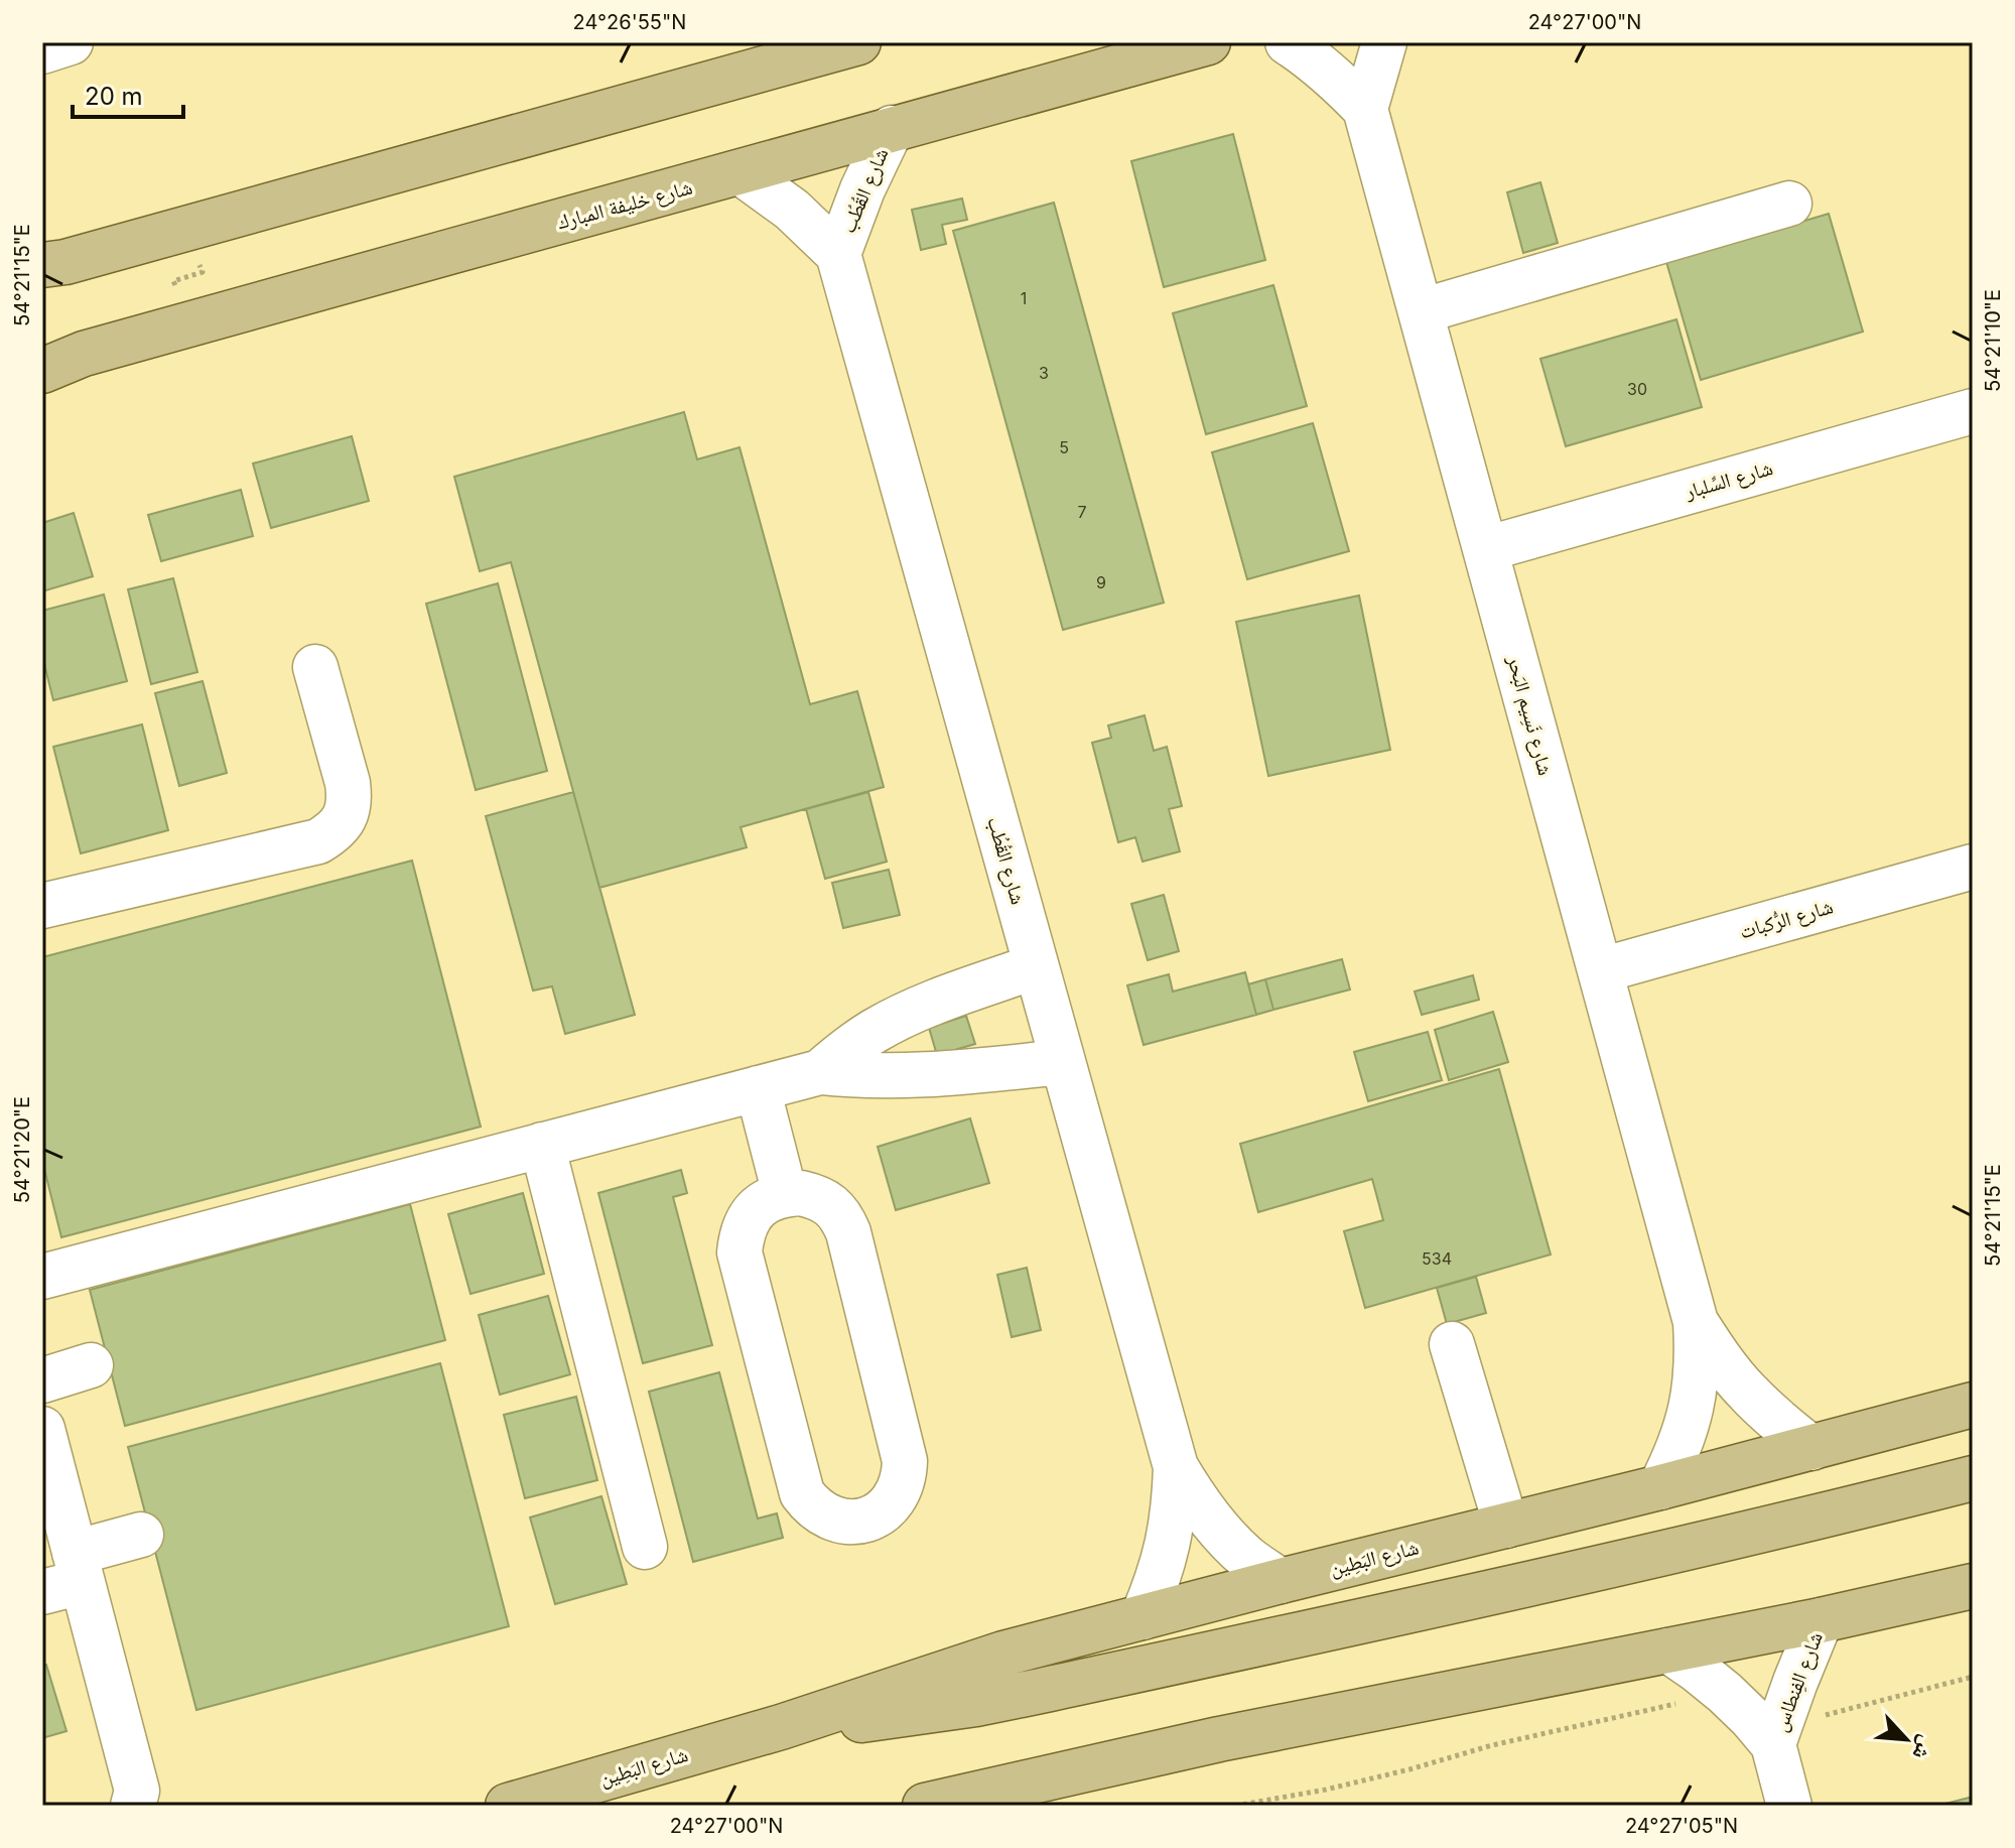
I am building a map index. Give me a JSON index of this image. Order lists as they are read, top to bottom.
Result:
{
  "streets": {
    "main road": ["شارع خليفة المبارك", "شارع البَطِين"],
    "street": [
      "شارع القُطُب",
      "شارع السِّلبار",
      "شارع نَسِيم البَحر",
      "شارع الرُّكبات",
      "شارع الفِنطاس"
    ]
  },
  "crossings": [
    ["شارع القُطُب", "شارع خليفة المبارك"],
    ["شارع القُطُب", "شارع البَطِين"],
    ["شارع السِّلبار", "شارع نَسِيم البَحر"],
    ["شارع نَسِيم البَحر", "شارع الرُّكبات"],
    ["شارع نَسِيم البَحر", "شارع البَطِين"]
  ],
  "house_numbers": [
    "1",
    "3",
    "30",
    "5",
    "7",
    "9",
    "534"
  ],
  "scale_bar": "20 m",
  "north": "bottom right",
  "coordinates": [
    "24°26'55\"N",
    "24°27'00\"N",
    "54°21'15\"E",
    "54°21'10\"E",
    "54°21'20\"E",
    "24°27'05\"N"
  ]
}
